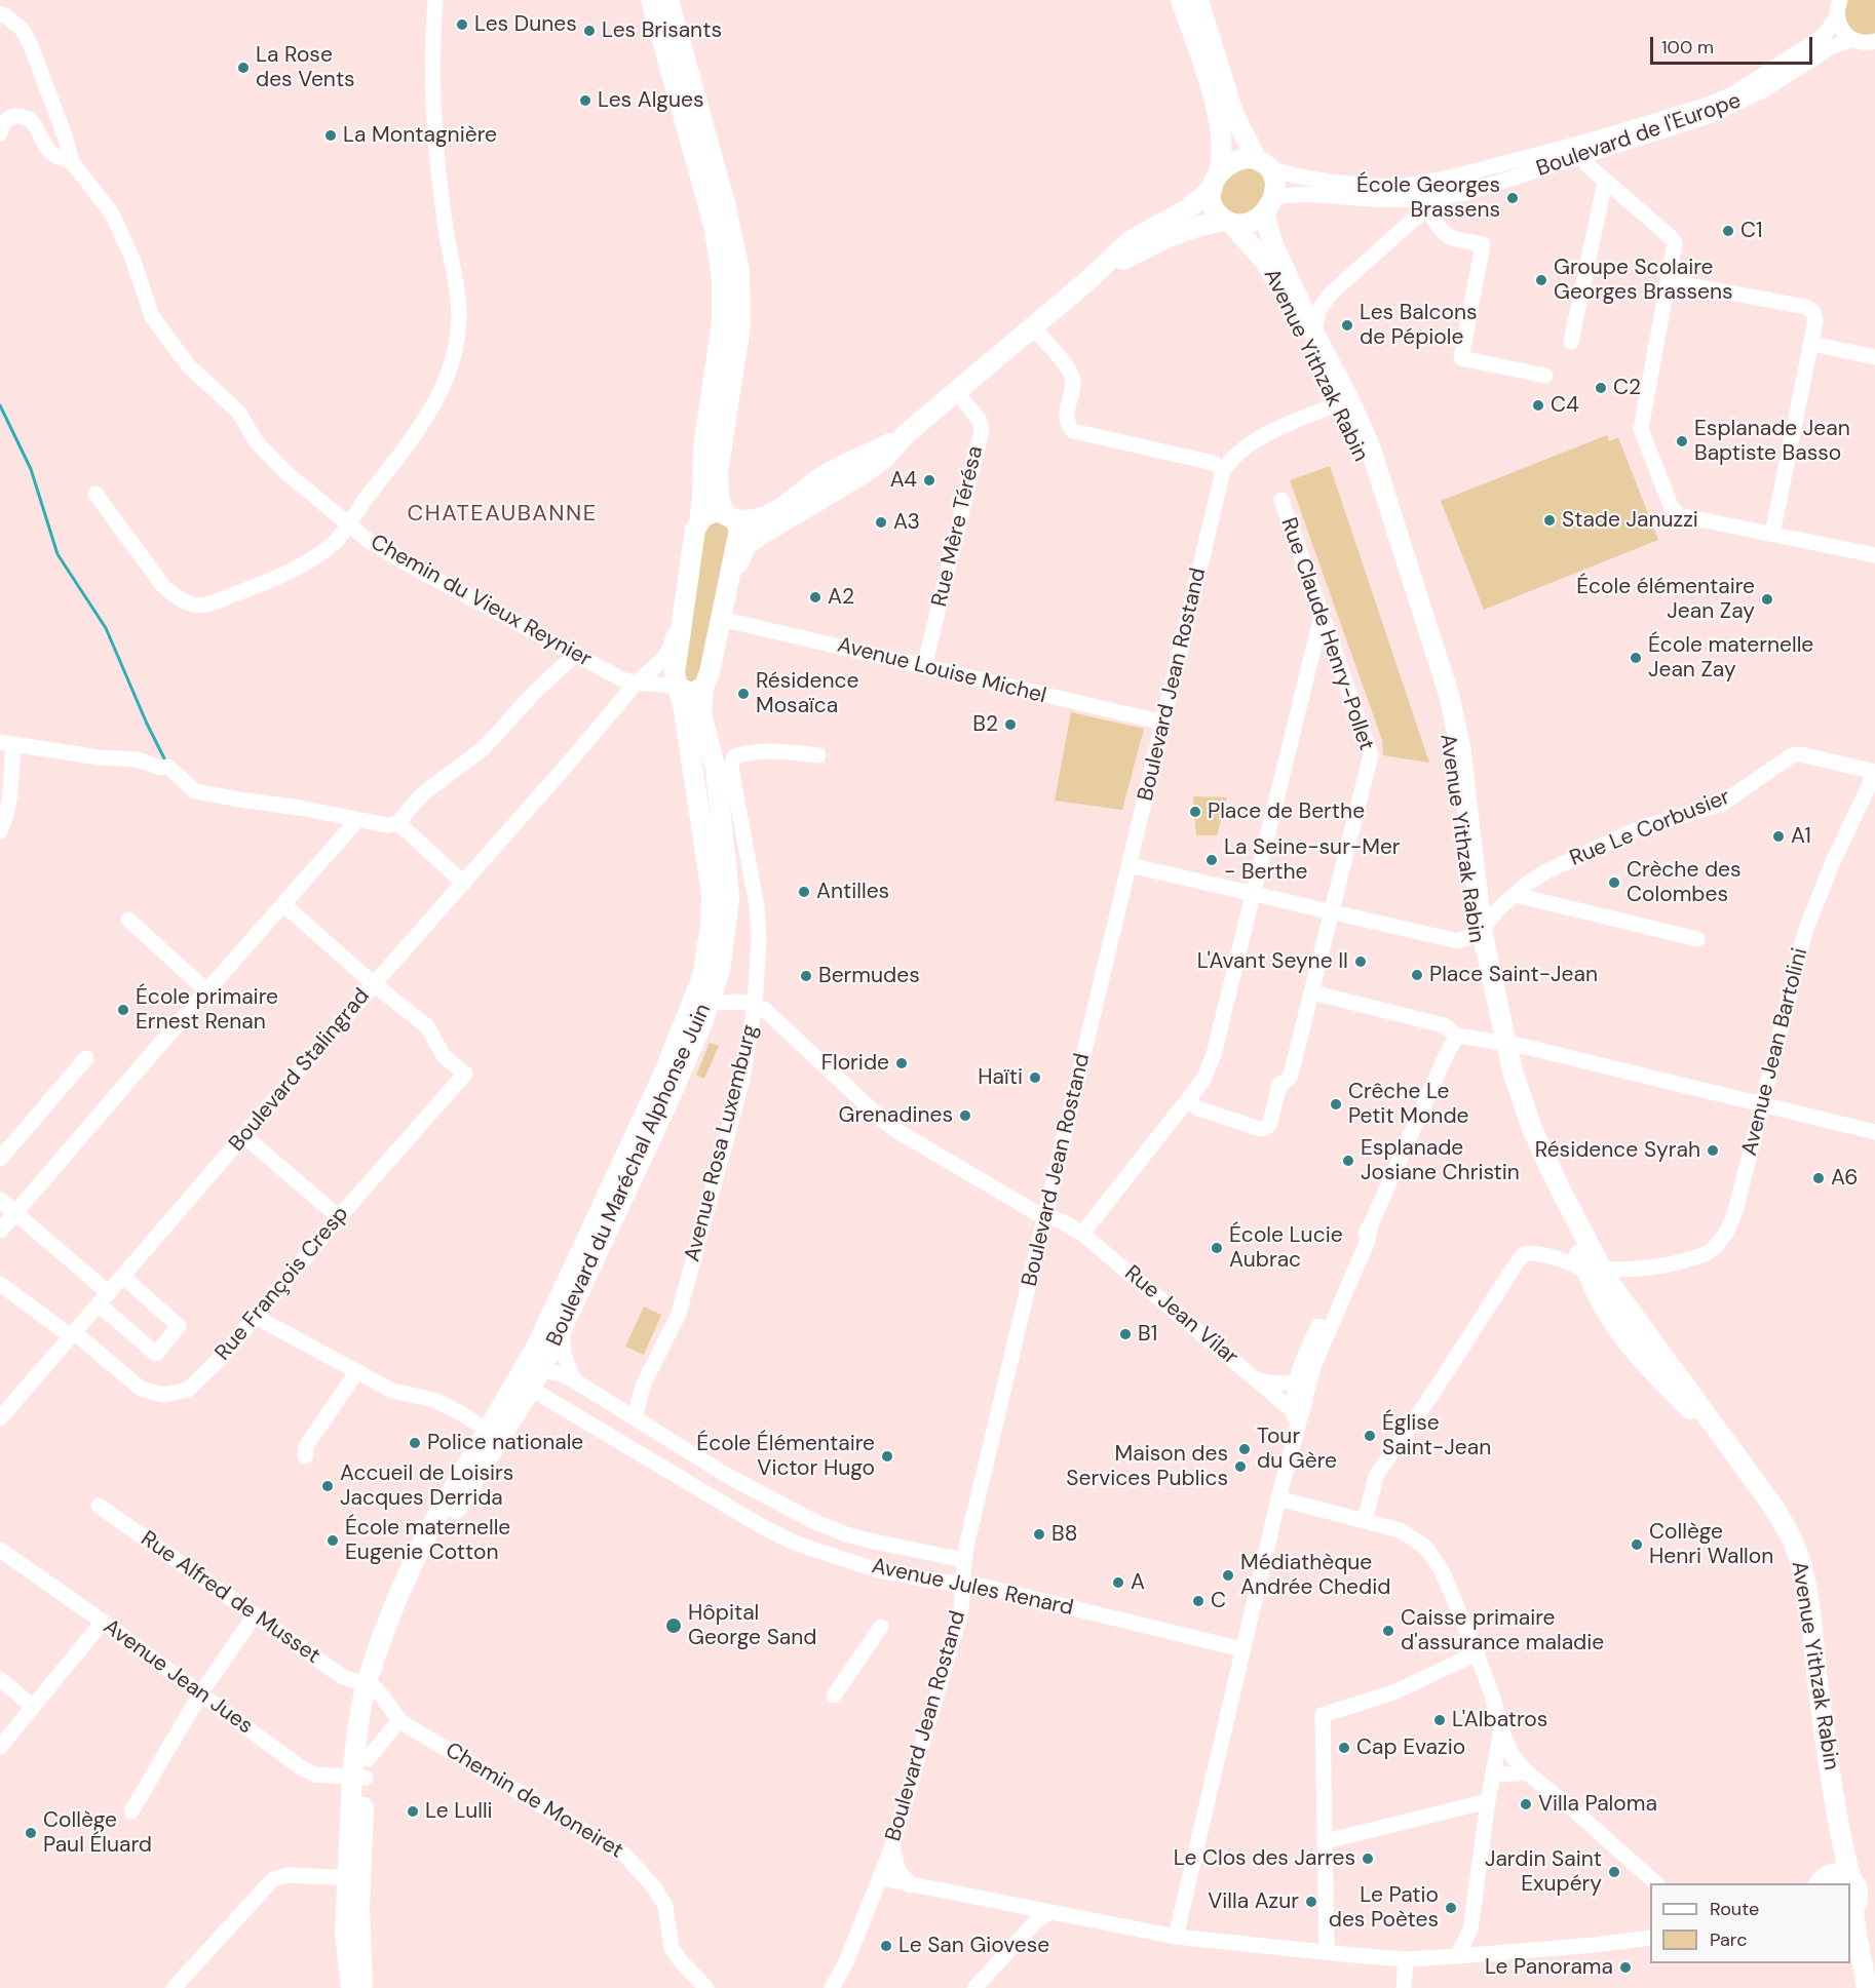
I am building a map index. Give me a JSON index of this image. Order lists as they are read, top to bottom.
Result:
{
  "streets": {
    "main road": ["Avenue Yithzak Rabin", "Boulevard du Maréchal Alphonse Juin"],
    "street": [
      "Boulevard de l'Europe",
      "Rue Mère Térésa",
      "Chemin du Vieux Reynier",
      "Rue Claude Henry-Pollet",
      "Avenue Louise Michel",
      "Boulevard Jean Rostand",
      "Rue Le Corbusier",
      "Avenue Jean Bartolini",
      "Boulevard Stalingrad",
      "Avenue Rosa Luxemburg",
      "Rue François Cresp",
      "Rue Jean Vilar",
      "Avenue Jules Renard",
      "Rue Alfred de Musset",
      "Avenue Jean Jues",
      "Chemin de Moneiret"
    ]
  },
  "crossings": [
    ["Boulevard de l'Europe", "Avenue Yithzak Rabin"],
    ["Avenue Yithzak Rabin", "Boulevard Jean Rostand"],
    ["Avenue Yithzak Rabin", "Rue Le Corbusier"],
    ["Avenue Yithzak Rabin", "Avenue Jean Bartolini"],
    ["Rue Mère Térésa", "Avenue Louise Michel"],
    ["Chemin du Vieux Reynier", "Boulevard Stalingrad"],
    ["Avenue Louise Michel", "Boulevard Jean Rostand"],
    ["Avenue Louise Michel", "Boulevard du Maréchal Alphonse Juin"],
    ["Boulevard Jean Rostand", "Rue Jean Vilar"],
    ["Boulevard Jean Rostand", "Avenue Jules Renard"],
    ["Rue Le Corbusier", "Avenue Jean Bartolini"],
    ["Boulevard Stalingrad", "Boulevard du Maréchal Alphonse Juin"],
    ["Boulevard Stalingrad", "Rue François Cresp"],
    ["Avenue Rosa Luxemburg", "Rue Jean Vilar"],
    ["Avenue Rosa Luxemburg", "Avenue Jules Renard"],
    ["Boulevard du Maréchal Alphonse Juin", "Rue Jean Vilar"],
    ["Boulevard du Maréchal Alphonse Juin", "Avenue Jules Renard"],
    ["Boulevard du Maréchal Alphonse Juin", "Rue Alfred de Musset"],
    ["Boulevard du Maréchal Alphonse Juin", "Avenue Jean Jues"],
    ["Boulevard du Maréchal Alphonse Juin", "Chemin de Moneiret"],
    ["Rue Alfred de Musset", "Chemin de Moneiret"]
  ],
  "districts": ["CHATEAUBANNE"],
  "places": [
    "Les Dunes",
    "Les Brisants",
    "La Rose des Vents",
    "Les Algues",
    "La Montagnière",
    "École Georges Brassens",
    "C1",
    "Groupe Scolaire Georges Brassens",
    "Les Balcons de Pépiole",
    "C2",
    "C4",
    "Esplanade Jean Baptiste Basso",
    "A4",
    "Stade Januzzi",
    "A3",
    "A2",
    "École élémentaire Jean Zay",
    "École maternelle Jean Zay",
    "Résidence Mosaïca",
    "B2",
    "Place de Berthe",
    "A1",
    "La Seine-sur-Mer - Berthe",
    "Crèche des Colombes",
    "Antilles",
    "L'Avant Seyne II",
    "Place Saint-Jean",
    "Bermudes",
    "École primaire Ernest Renan",
    "Floride",
    "Haïti",
    "Crêche Le Petit Monde",
    "Grenadines",
    "Résidence Syrah",
    "Esplanade Josiane Christin",
    "A6",
    "École Lucie Aubrac",
    "B1",
    "Église Saint-Jean",
    "Police nationale",
    "Tour du Gère",
    "École Élémentaire Victor Hugo",
    "Maison des Services Publics",
    "Accueil de Loisirs Jacques Derrida",
    "B8",
    "École maternelle Eugenie Cotton",
    "Collège Henri Wallon",
    "Médiathèque Andrée Chedid",
    "A",
    "C",
    "Hôpital George Sand",
    "Caisse primaire d'assurance maladie",
    "L'Albatros",
    "Cap Evazio",
    "Villa Paloma",
    "Le Lulli",
    "Collège Paul Éluard",
    "Le Clos des Jarres",
    "Jardin Saint Exupéry",
    "Villa Azur",
    "Le Patio des Poètes",
    "Le San Giovese",
    "Le Panorama"
  ],
  "legend": ["Route", "Parc"],
  "scale_bar": "100 m"
}
